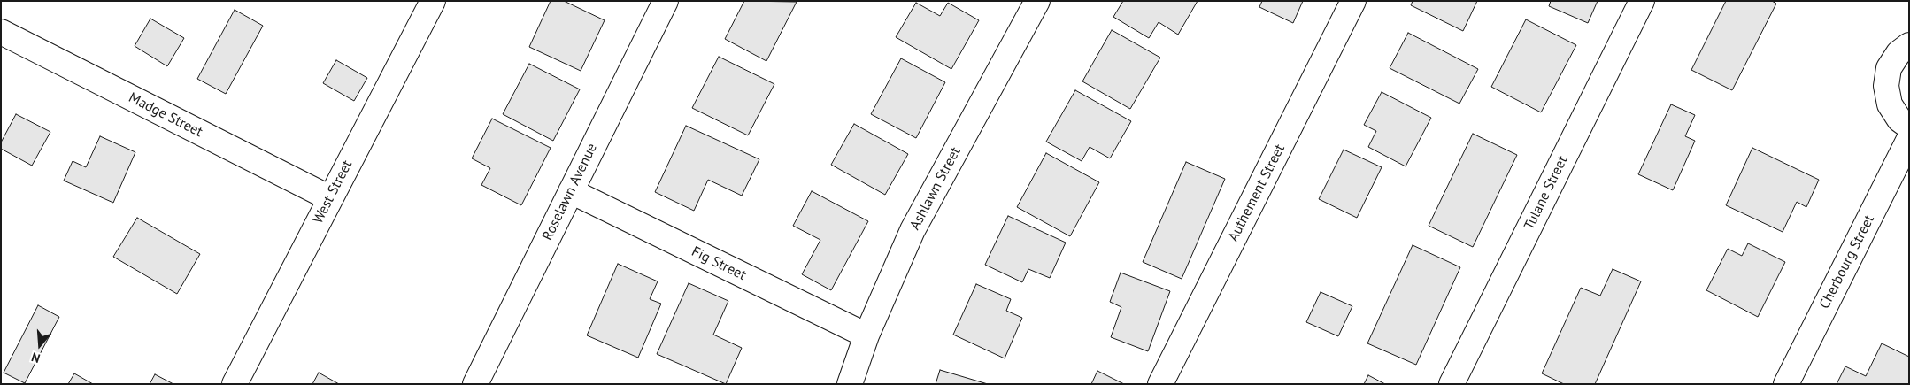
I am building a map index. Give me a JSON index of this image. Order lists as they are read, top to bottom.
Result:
{
  "streets": {
    "street": [
      "Madge Street",
      "Ashlawn Street",
      "West Street",
      "Roselawn Avenue",
      "Authement Street",
      "Tulane Street",
      "Cherbourg Street",
      "Fig Street"
    ]
  },
  "crossings": [
    ["Madge Street", "West Street"],
    ["Ashlawn Street", "Fig Street"],
    ["Roselawn Avenue", "Fig Street"]
  ],
  "north": "bottom"
}
